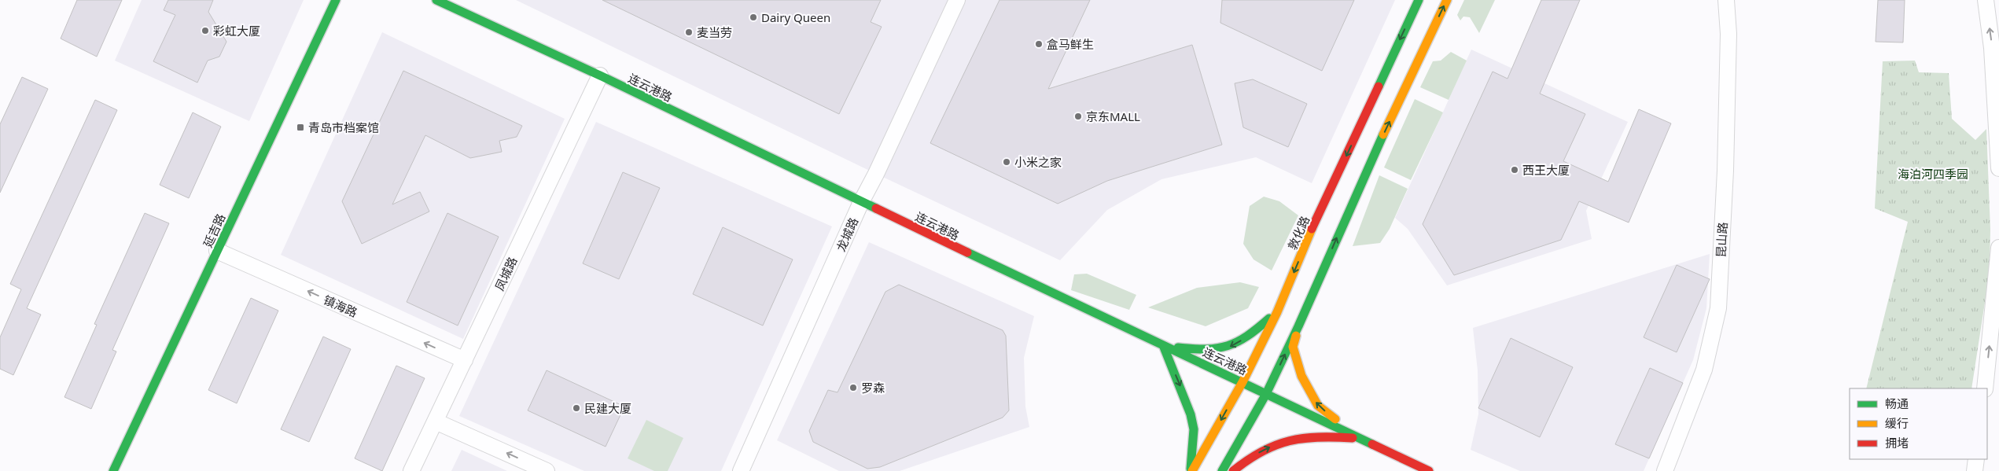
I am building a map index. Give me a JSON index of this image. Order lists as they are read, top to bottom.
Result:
{
  "streets": {
    "main road": ["连云港路", "延吉路", "敦化路"],
    "street": [
      "龙城路",
      "昆山路",
      "凤城路",
      "镇海路"
    ]
  },
  "crossings": [
    ["连云港路", "敦化路"],
    ["连云港路", "龙城路"],
    ["连云港路", "凤城路"],
    ["延吉路", "镇海路"],
    ["凤城路", "镇海路"]
  ],
  "one_way": ["镇海路"],
  "parks": ["海泊河四季园"],
  "places": {
    "other": [
      "Dairy Queen",
      "彩虹大厦",
      "麦当劳",
      "盒马鲜生",
      "京东MALL",
      "小米之家",
      "西王大厦",
      "罗森",
      "民建大厦"
    ],
    "transit": ["青岛市档案馆"]
  },
  "legend": ["畅通", "缓行", "拥堵"]
}
